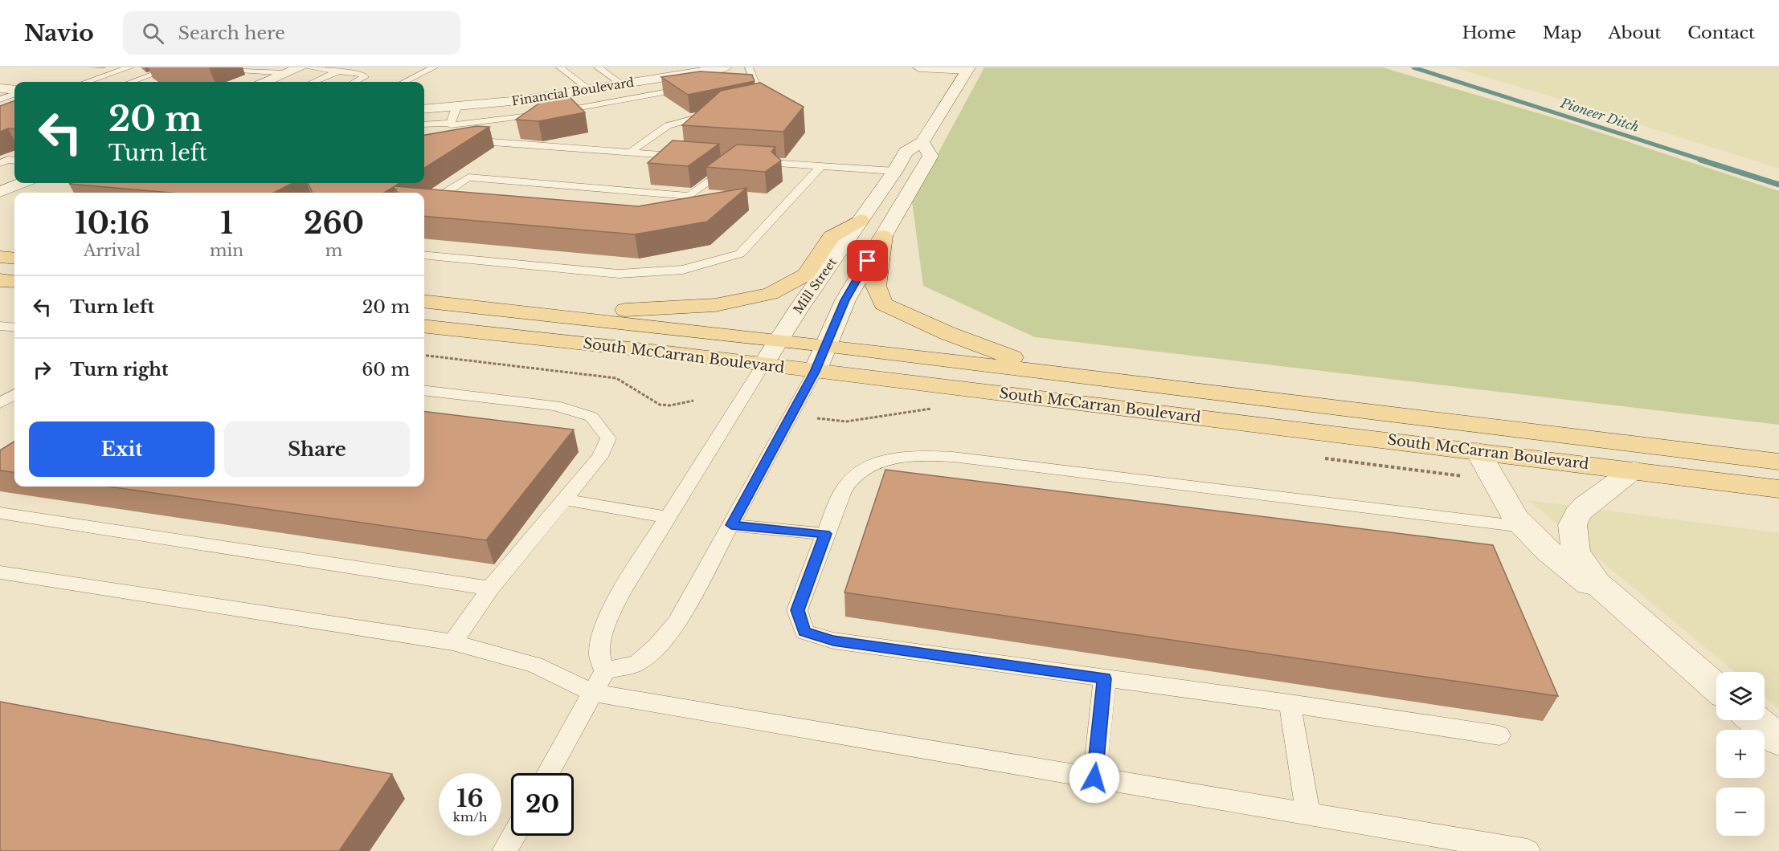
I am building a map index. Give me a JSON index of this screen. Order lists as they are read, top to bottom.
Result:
{
  "streets": {
    "main road": ["Financial Boulevard", "Mill Street", "South McCarran Boulevard"]
  },
  "crossings": [
    ["Mill Street", "South McCarran Boulevard"]
  ],
  "water": ["Pioneer Ditch"],
  "page": {
    "header": "Navio",
    "search": "Search here",
    "nav": [
      "Home",
      "Map",
      "About",
      "Contact"
    ],
    "turn": ["20 m", "Turn left"],
    "eta": [
      "10:16",
      "Arrival",
      "1",
      "min",
      "260",
      "m"
    ],
    "list": [
      {
        "name": "Turn left",
        "value": "20 m"
      },
      {
        "name": "Turn right",
        "value": "60 m"
      }
    ],
    "buttons": ["Exit", "Share"],
    "map_buttons": ["+", "−"],
    "speed": "16 km/h",
    "limit": "20"
  }
}
